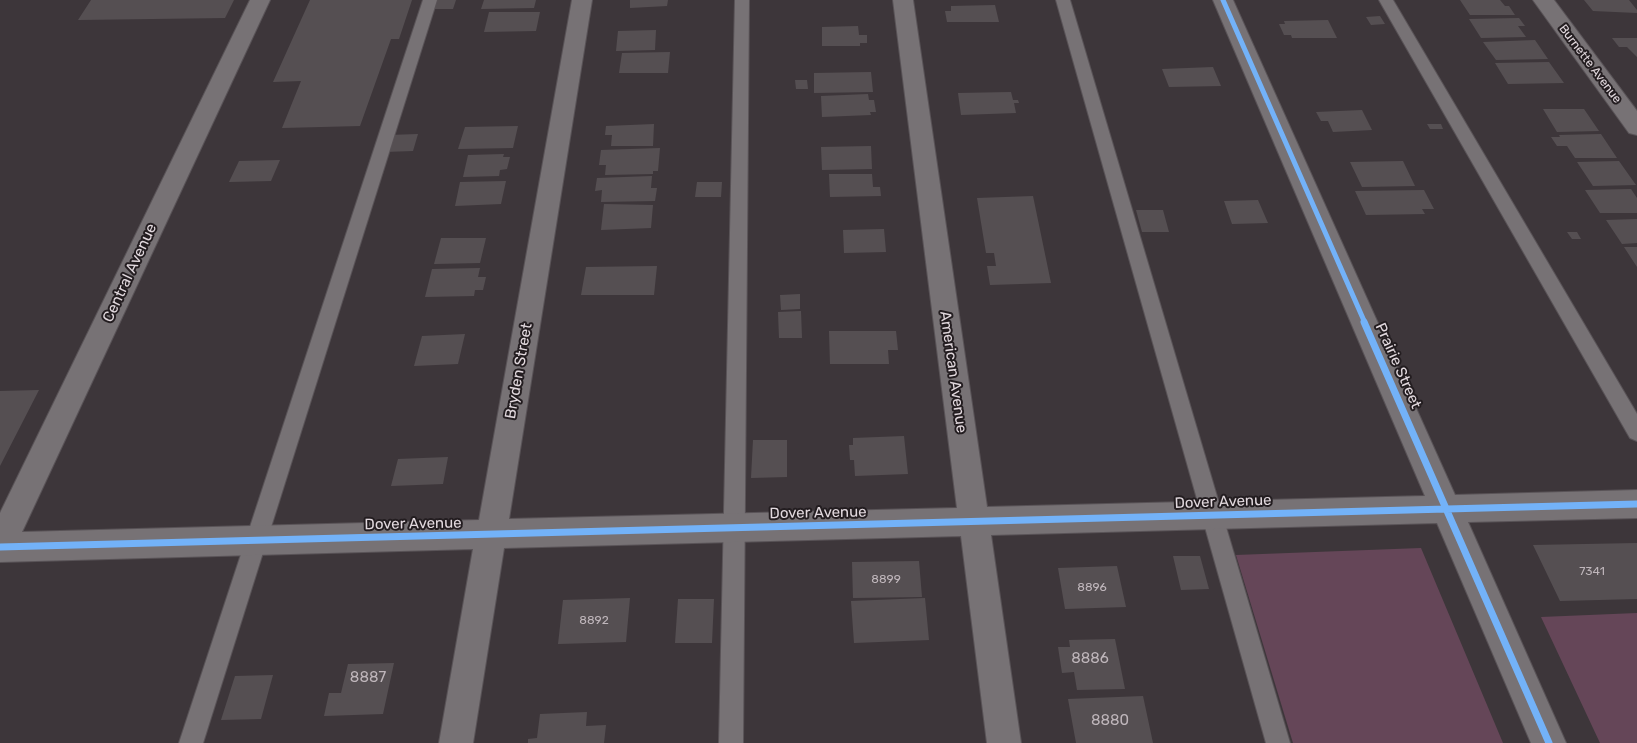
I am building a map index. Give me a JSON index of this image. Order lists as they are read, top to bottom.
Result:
{
  "streets": {
    "street": [
      "Burnette Avenue",
      "Central Avenue",
      "Prairie Street",
      "Bryden Street",
      "American Avenue",
      "Dover Avenue"
    ]
  },
  "crossings": [
    ["Central Avenue", "Dover Avenue"],
    ["Prairie Street", "Dover Avenue"],
    ["Bryden Street", "Dover Avenue"],
    ["American Avenue", "Dover Avenue"]
  ],
  "house_numbers": [
    "7341",
    "8899",
    "8896",
    "8892",
    "8886",
    "8887",
    "8880"
  ]
}
